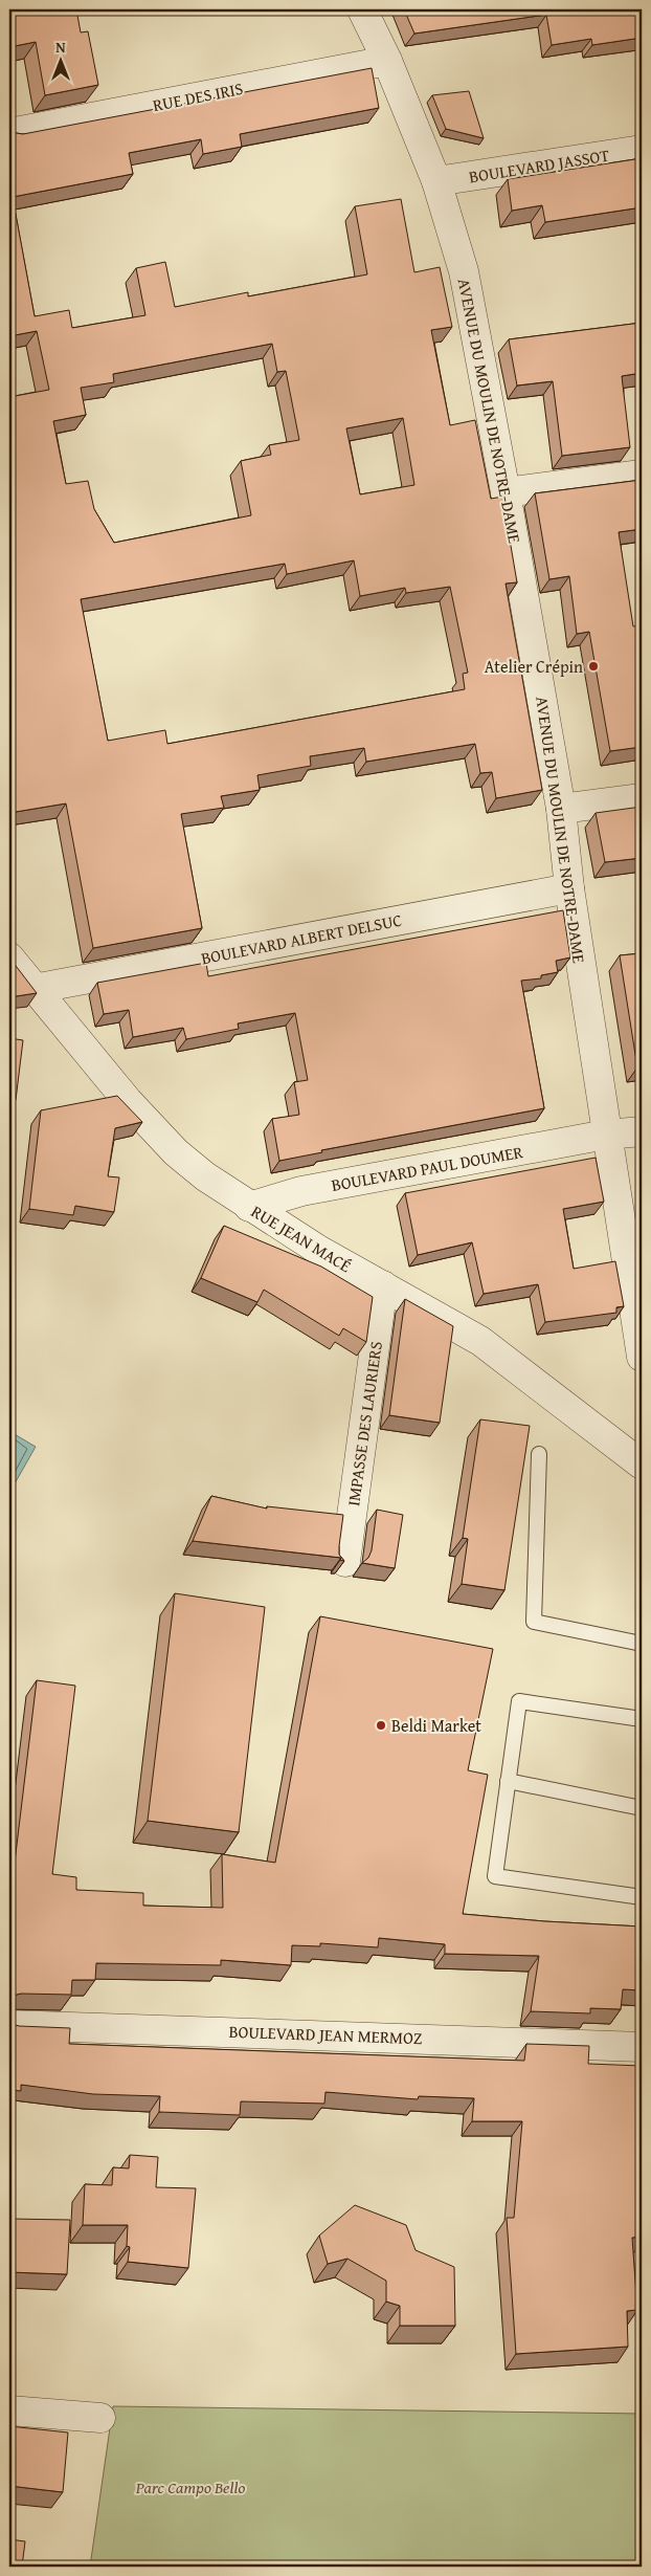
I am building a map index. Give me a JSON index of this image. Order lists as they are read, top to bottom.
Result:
{
  "streets": {
    "street": [
      "RUE DES IRIS",
      "BOULEVARD JASSOT",
      "AVENUE DU MOULIN DE NOTRE-DAME",
      "BOULEVARD ALBERT DELSUC",
      "BOULEVARD PAUL DOUMER",
      "RUE JEAN MACÉ",
      "IMPASSE DES LAURIERS",
      "BOULEVARD JEAN MERMOZ"
    ]
  },
  "crossings": [
    ["RUE DES IRIS", "AVENUE DU MOULIN DE NOTRE-DAME"],
    ["BOULEVARD JASSOT", "AVENUE DU MOULIN DE NOTRE-DAME"],
    ["AVENUE DU MOULIN DE NOTRE-DAME", "BOULEVARD ALBERT DELSUC"],
    ["AVENUE DU MOULIN DE NOTRE-DAME", "BOULEVARD PAUL DOUMER"],
    ["BOULEVARD ALBERT DELSUC", "RUE JEAN MACÉ"],
    ["BOULEVARD PAUL DOUMER", "RUE JEAN MACÉ"],
    ["RUE JEAN MACÉ", "IMPASSE DES LAURIERS"]
  ],
  "parks": ["Parc Campo Bello"],
  "places": ["Atelier Crépin", "Beldi Market"],
  "north": "top"
}
